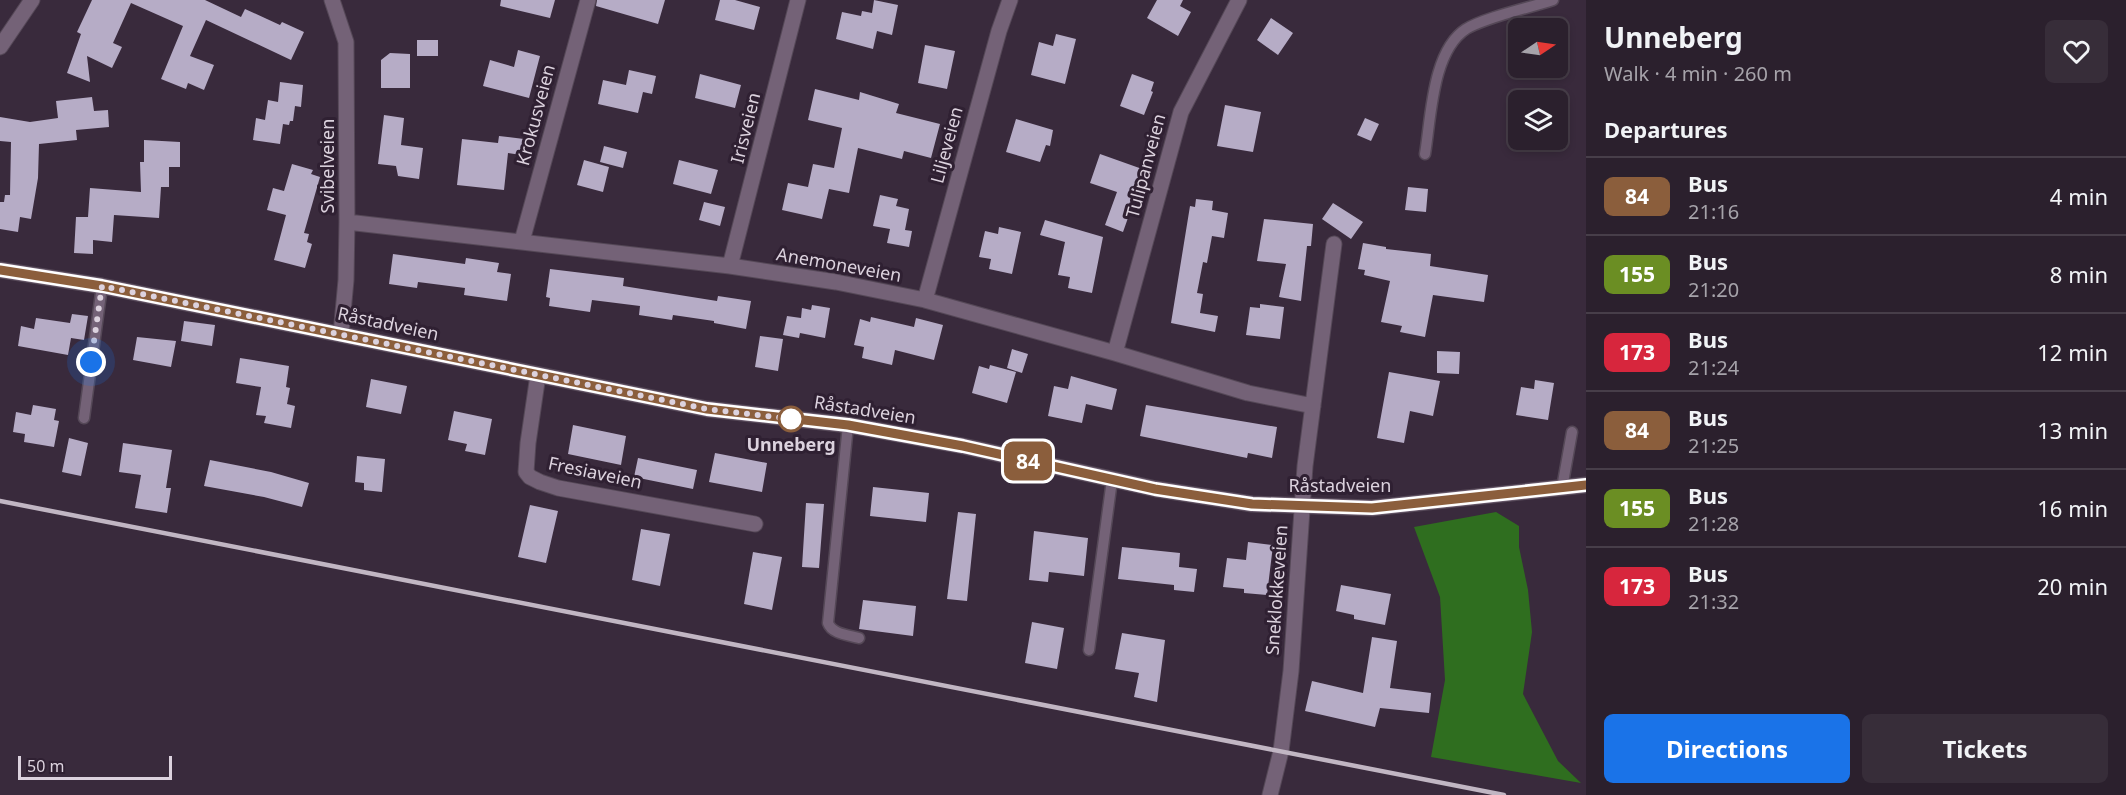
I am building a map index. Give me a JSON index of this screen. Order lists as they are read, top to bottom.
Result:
{
  "streets": {
    "street": [
      "Krokusveien",
      "Irisveien",
      "Liljeveien",
      "Svibelveien",
      "Tulipanveien",
      "Anemoneveien",
      "Råstadveien",
      "Fresiaveien",
      "Sneklokkeveien"
    ]
  },
  "crossings": [
    ["Krokusveien", "Anemoneveien"],
    ["Irisveien", "Anemoneveien"],
    ["Liljeveien", "Anemoneveien"],
    ["Svibelveien", "Anemoneveien"],
    ["Svibelveien", "Råstadveien"],
    ["Tulipanveien", "Anemoneveien"],
    ["Anemoneveien", "Sneklokkeveien"],
    ["Råstadveien", "Fresiaveien"],
    ["Råstadveien", "Sneklokkeveien"]
  ],
  "places": ["Unneberg"],
  "lines": ["bus line 84"],
  "scale_bar": "50 m",
  "north": "right",
  "page": {
    "on_map": "84",
    "heading": [
      ["Unneberg", "Walk · 4 min · 260 m"],
      "Departures"
    ],
    "list": [
      {
        "mark": "84",
        "name": "Bus",
        "note": "21:16",
        "value": "4 min"
      },
      {
        "mark": "155",
        "name": "Bus",
        "note": "21:20",
        "value": "8 min"
      },
      {
        "mark": "173",
        "name": "Bus",
        "note": "21:24",
        "value": "12 min"
      },
      {
        "mark": "84",
        "name": "Bus",
        "note": "21:25",
        "value": "13 min"
      },
      {
        "mark": "155",
        "name": "Bus",
        "note": "21:28",
        "value": "16 min"
      },
      {
        "mark": "173",
        "name": "Bus",
        "note": "21:32",
        "value": "20 min"
      }
    ],
    "buttons": ["Directions", "Tickets"],
    "scale": "50 m"
  }
}
